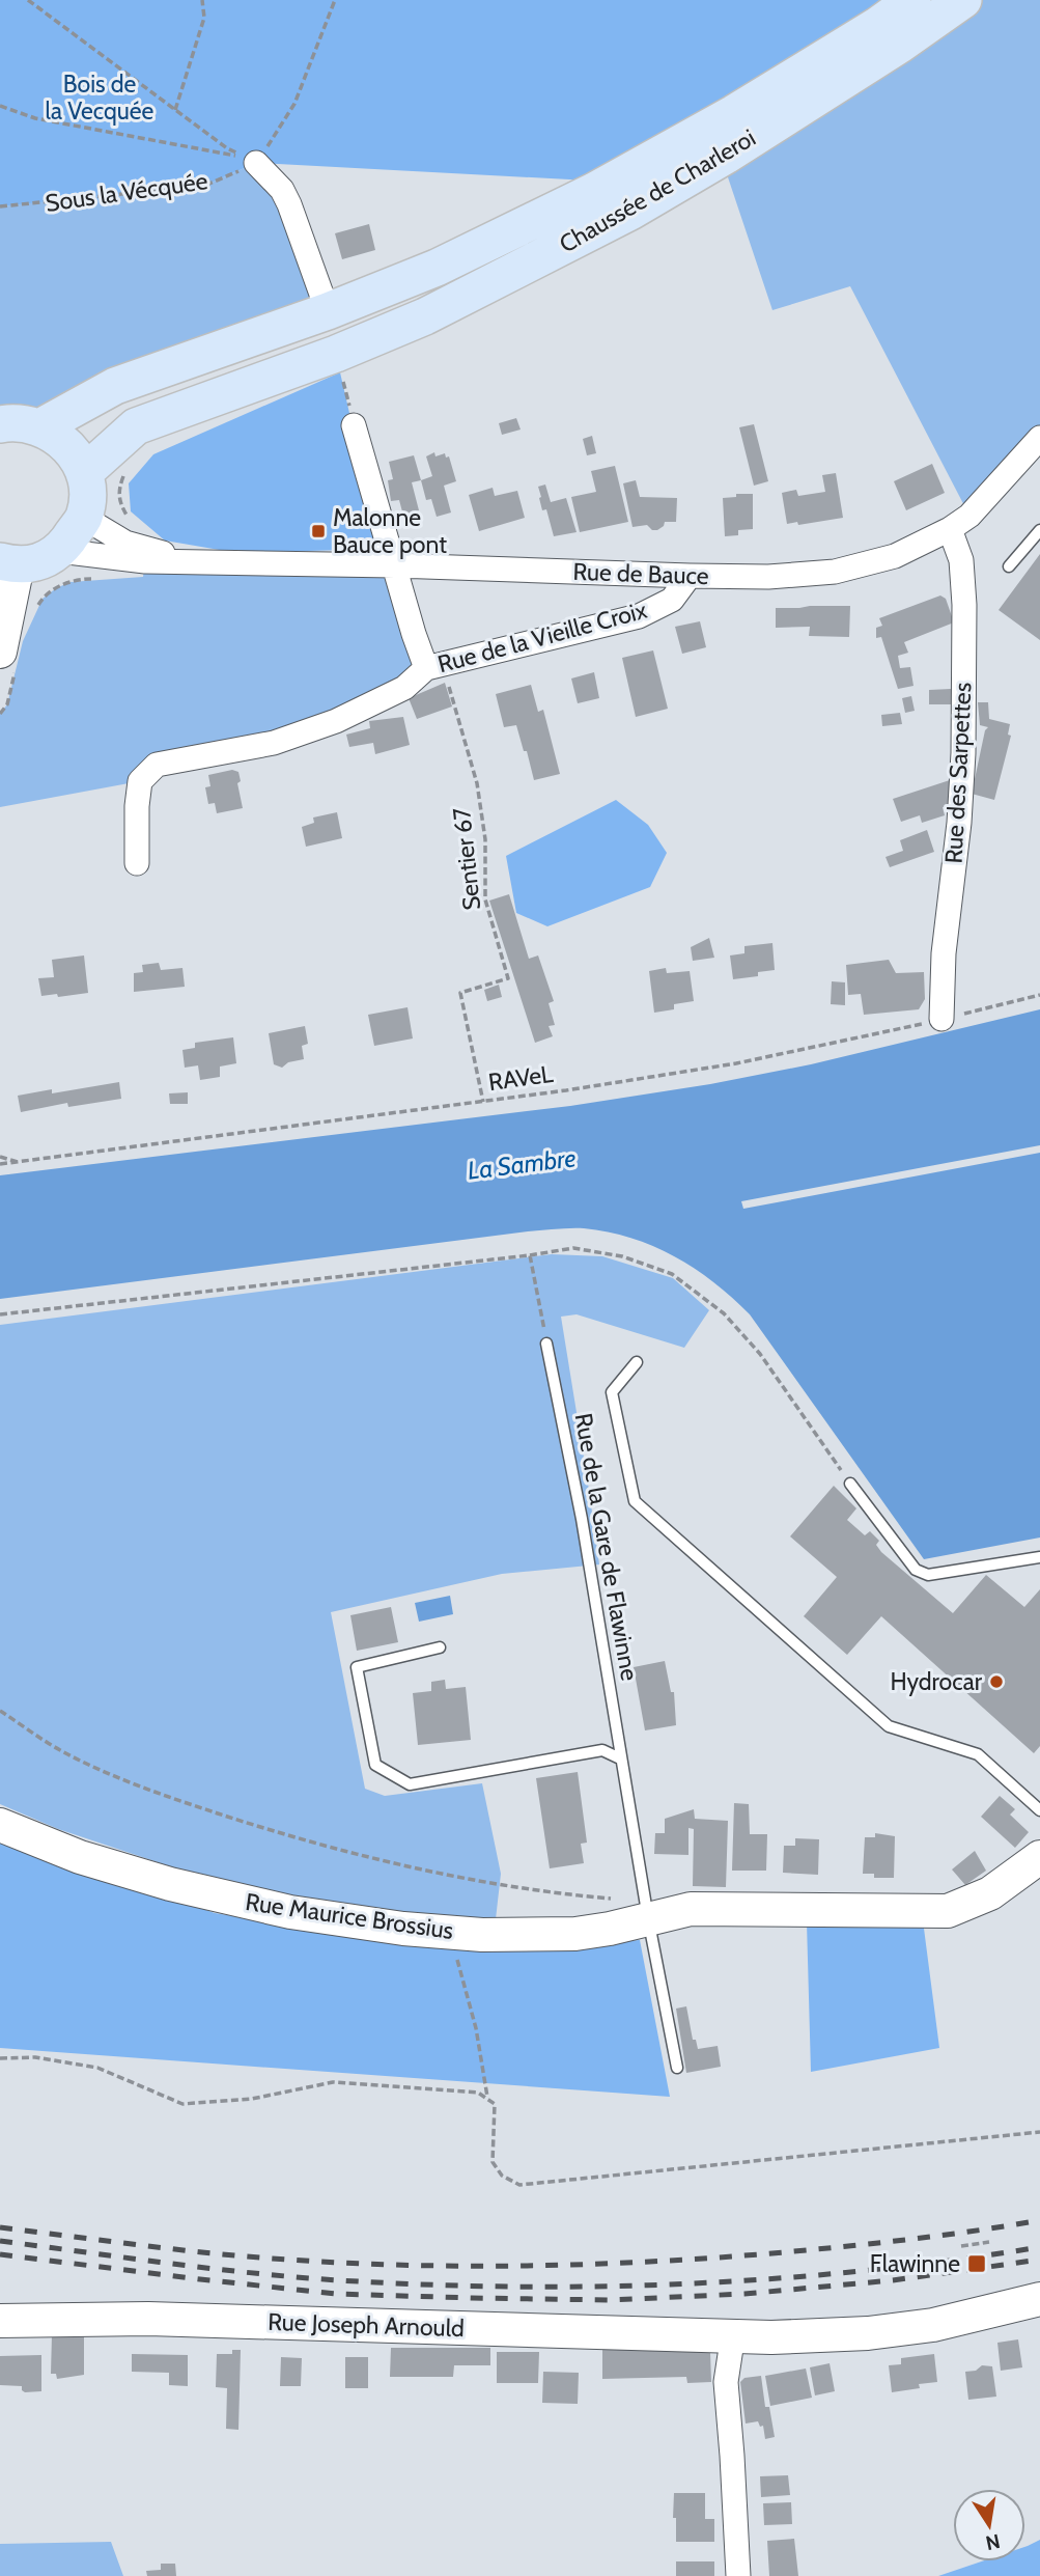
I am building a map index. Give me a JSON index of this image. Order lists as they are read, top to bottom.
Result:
{
  "streets": {
    "main road": ["Chaussée de Charleroi"],
    "street": [
      "Rue de Bauce",
      "Rue de la Vieille Croix",
      "Rue des Sarpettes",
      "Rue Maurice Brossius",
      "Rue Joseph Arnould"
    ],
    "lane": ["Rue de la Gare de Flawinne"],
    "path": ["Sous la Vécquée", "Sentier 67", "RAVeL"]
  },
  "crossings": [
    ["Rue de Bauce", "Rue de la Vieille Croix"],
    ["Rue de Bauce", "Rue des Sarpettes"],
    ["Rue de la Vieille Croix", "Sentier 67"],
    ["Rue des Sarpettes", "RAVeL"],
    ["Sentier 67", "RAVeL"],
    ["Rue de la Gare de Flawinne", "Rue Maurice Brossius"]
  ],
  "water": ["La Sambre"],
  "parks": ["Bois de la Vecquée"],
  "places": {
    "transit": ["Malonne Bauce pont", "Flawinne"],
    "other": ["Hydrocar"]
  },
  "north": "bottom"
}
